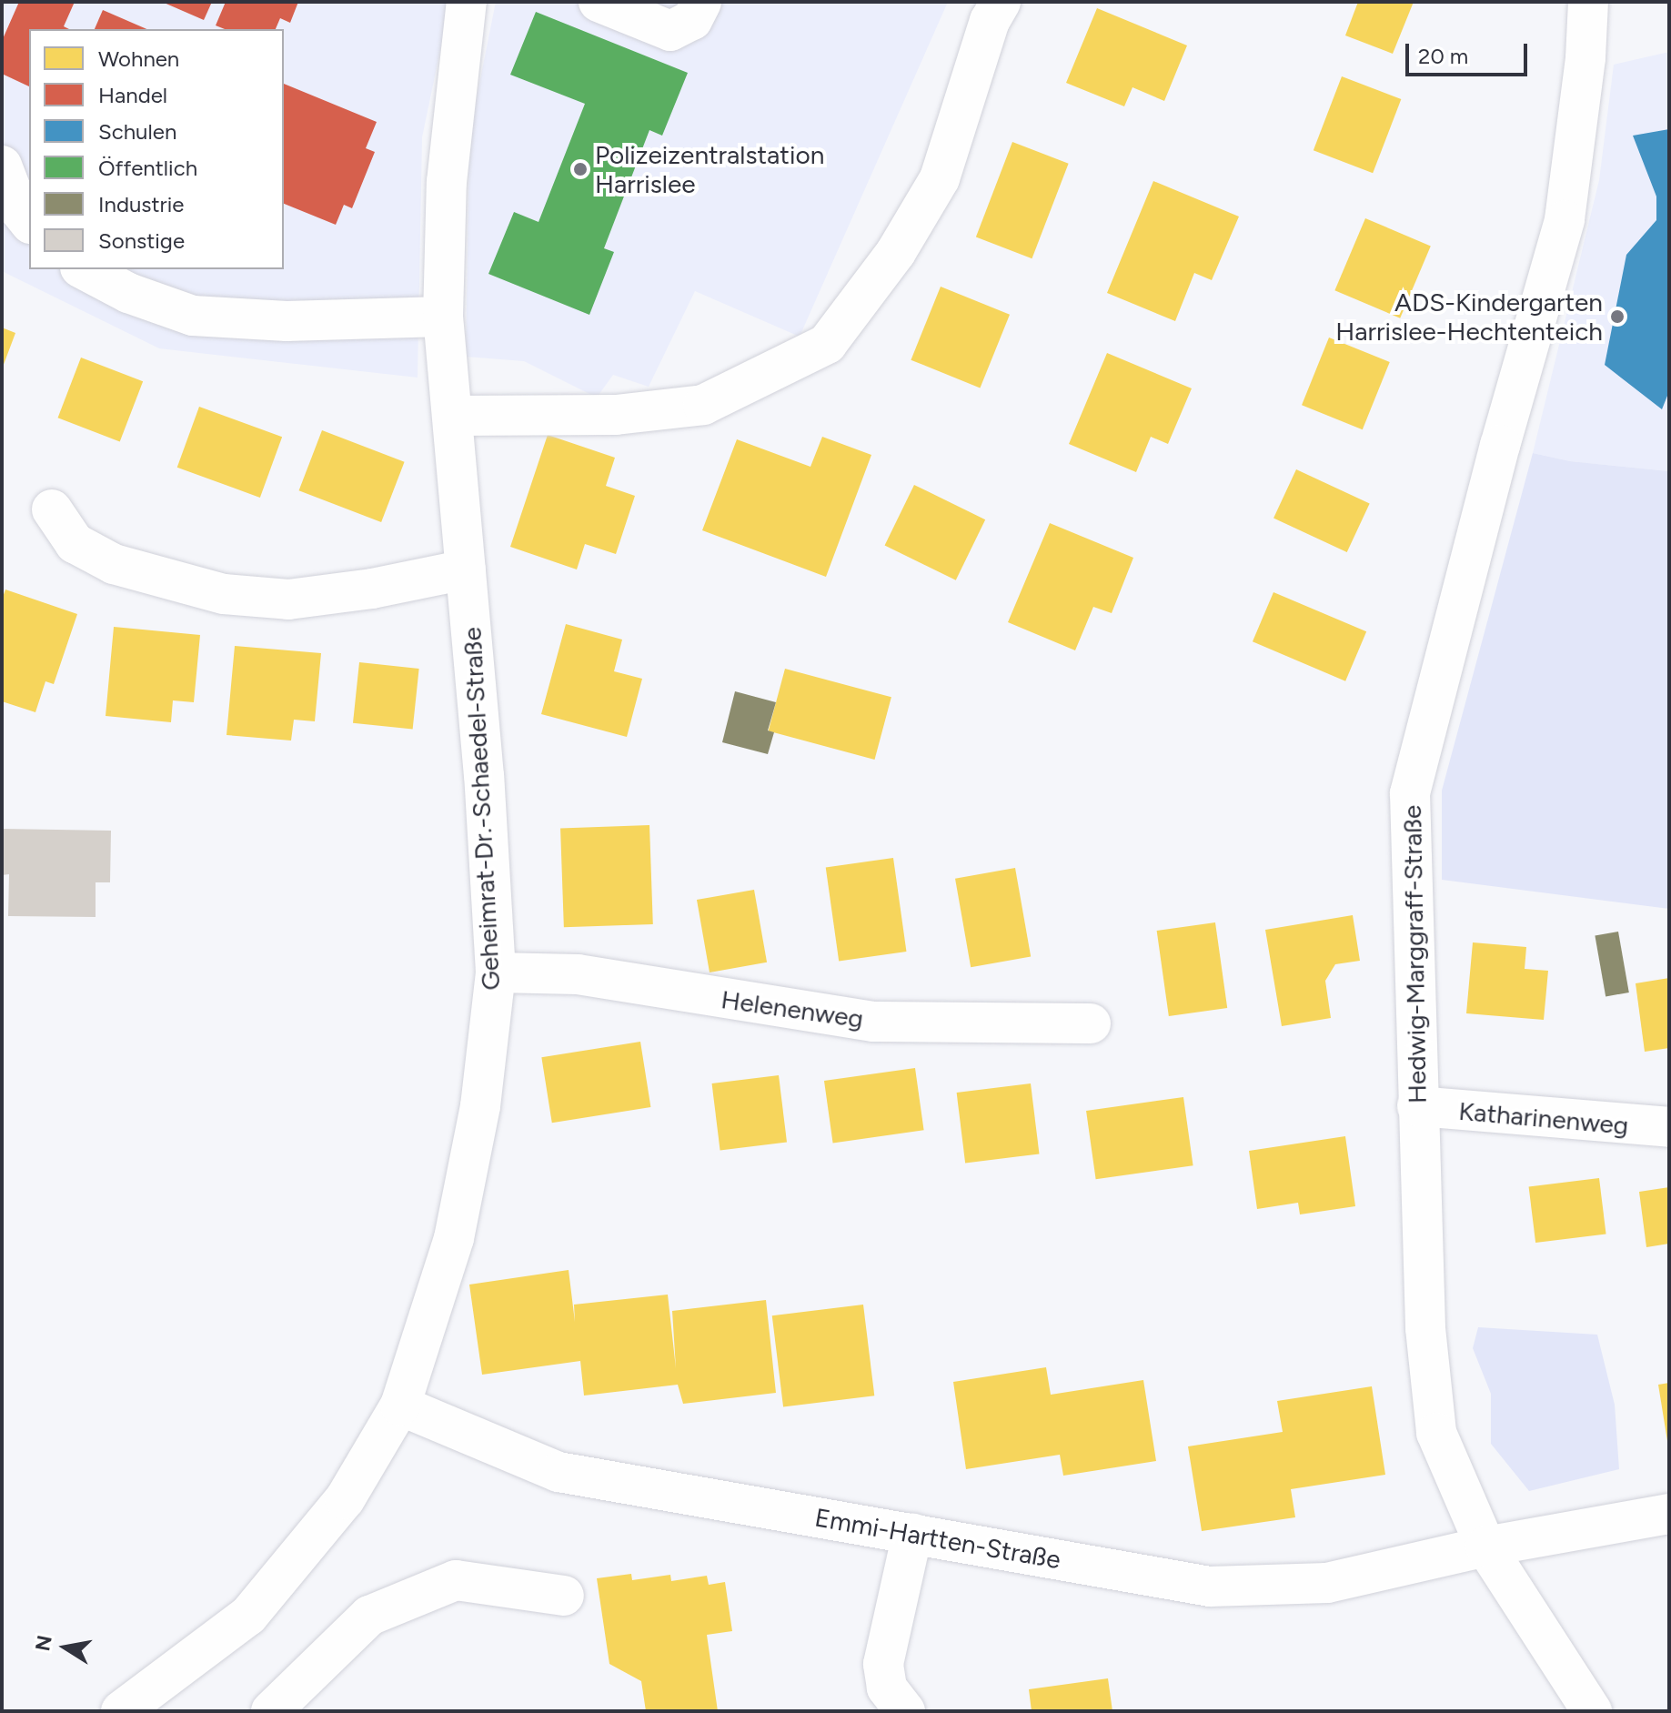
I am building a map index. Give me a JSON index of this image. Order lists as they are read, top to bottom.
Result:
{
  "streets": {
    "street": [
      "Geheimrat-Dr.-Schaedel-Straße",
      "Hedwig-Marggraff-Straße",
      "Helenenweg",
      "Katharinenweg",
      "Emmi-Hartten-Straße"
    ]
  },
  "crossings": [
    ["Geheimrat-Dr.-Schaedel-Straße", "Helenenweg"],
    ["Geheimrat-Dr.-Schaedel-Straße", "Emmi-Hartten-Straße"],
    ["Hedwig-Marggraff-Straße", "Katharinenweg"],
    ["Hedwig-Marggraff-Straße", "Emmi-Hartten-Straße"]
  ],
  "places": ["Polizeizentralstation Harrislee", "ADS-Kindergarten Harrislee-Hechtenteich"],
  "legend": [
    "Wohnen",
    "Handel",
    "Schulen",
    "Öffentlich",
    "Industrie",
    "Sonstige"
  ],
  "scale_bar": "20 m",
  "north": "left"
}
